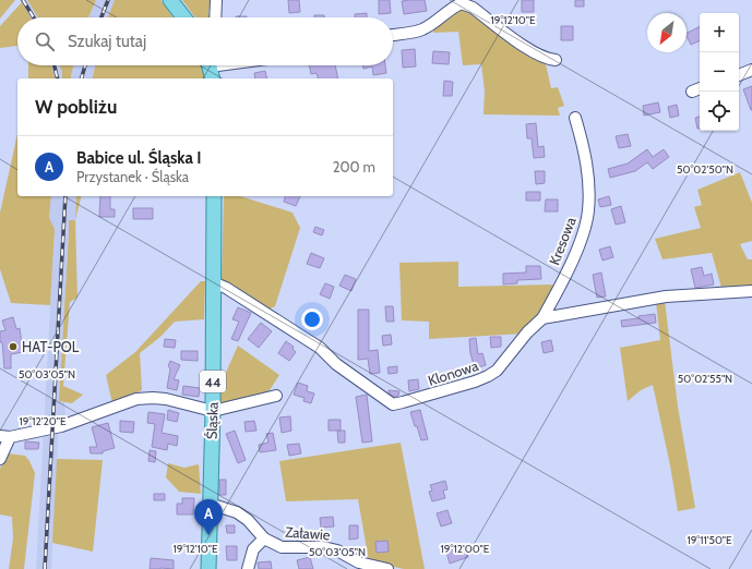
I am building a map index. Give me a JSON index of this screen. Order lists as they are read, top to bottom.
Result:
{
  "streets": {
    "main road": ["44", "Śląska"],
    "street": ["Kresowa", "Klonowa", "Załawie"]
  },
  "crossings": [
    ["Kresowa", "Klonowa"],
    ["Klonowa", "Śląska"],
    ["Śląska", "Załawie"]
  ],
  "places": ["HAT-POL"],
  "north": "bottom left",
  "page": {
    "map_buttons": ["+", "−"],
    "search": "Szukaj tutaj",
    "heading": "W pobliżu",
    "list": [
      {
        "mark": "A",
        "name": "Babice ul. Śląska I",
        "note": "Przystanek · Śląska",
        "value": "200 m"
      }
    ],
    "pins": "A"
  },
  "coordinates": [
    "19°12'10\"E",
    "50°02'50\"N",
    "50°03'05\"N",
    "50°02'55\"N",
    "19°12'20\"E",
    "19°11'50\"E",
    "19°12'00\"E"
  ]
}
